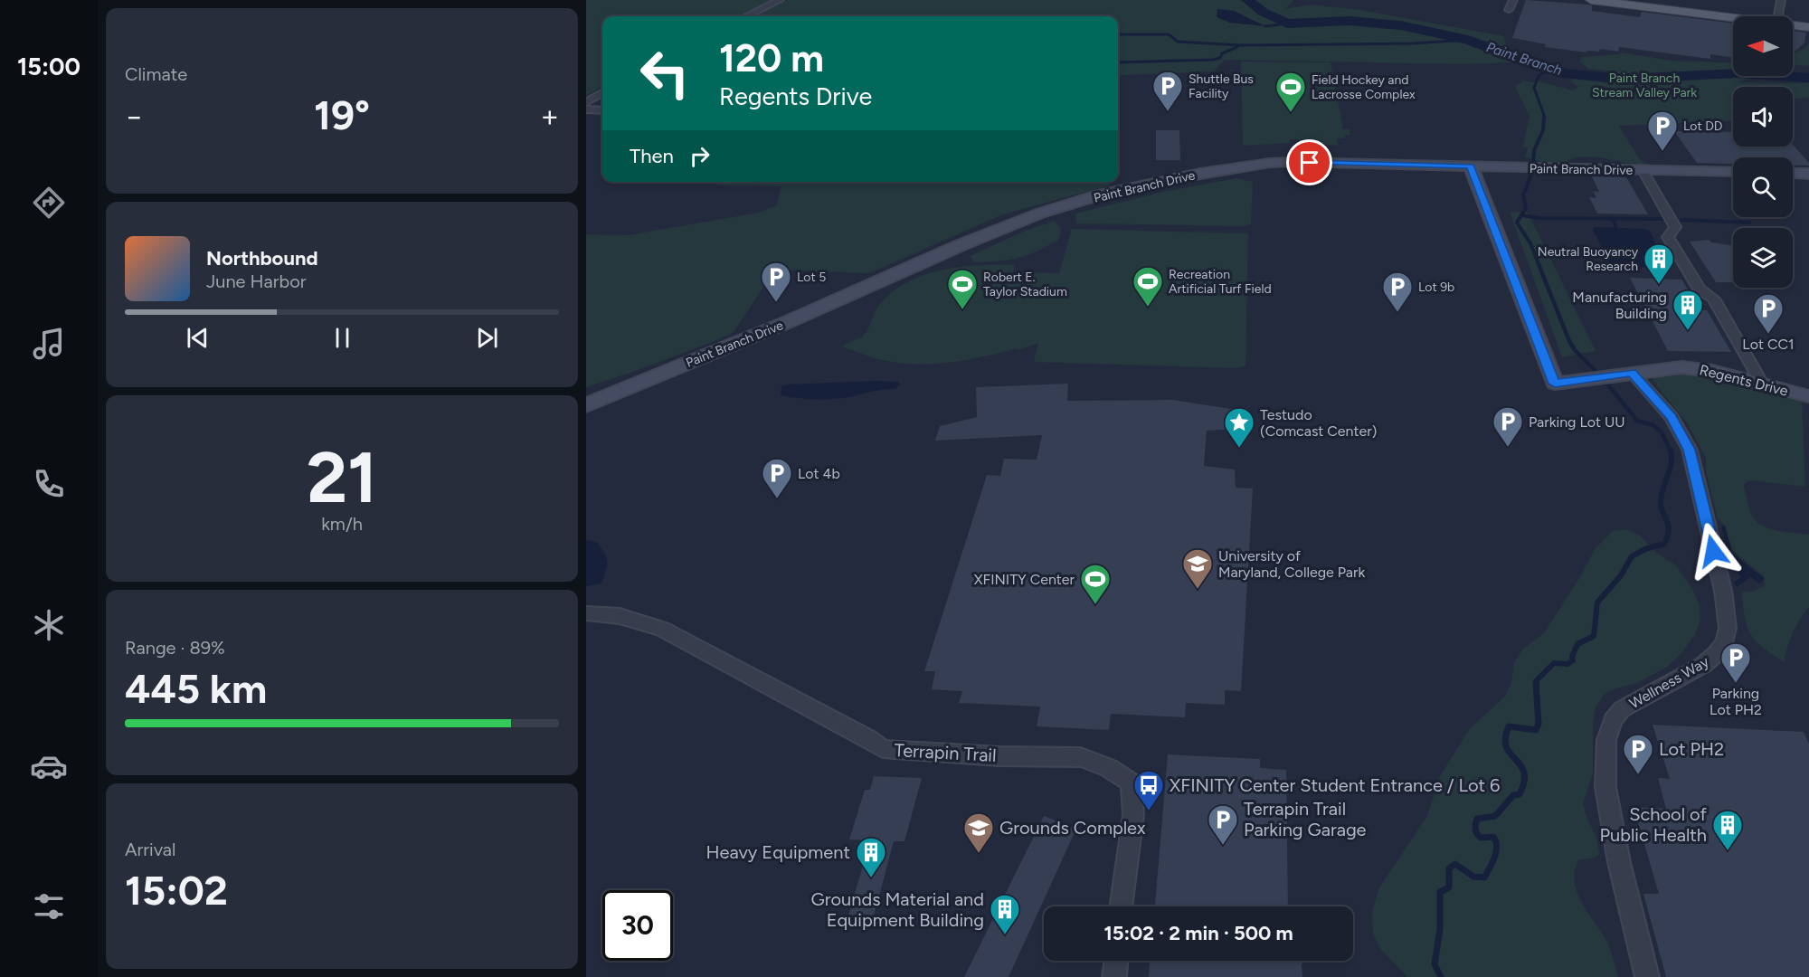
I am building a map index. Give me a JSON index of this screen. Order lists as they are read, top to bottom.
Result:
{
  "streets": {
    "street": [
      "Paint Branch Drive",
      "Regents Drive",
      "Wellness Way",
      "Terrapin Trail"
    ]
  },
  "crossings": [
    ["Paint Branch Drive", "Regents Drive"],
    ["Regents Drive", "Wellness Way"]
  ],
  "water": ["Paint Branch"],
  "parks": ["Paint Branch Stream Valley Park"],
  "places": {
    "parking": [
      "Shuttle Bus Facility",
      "Lot DD",
      "Lot 5",
      "Lot 9b",
      "Lot CC1",
      "Parking Lot UU",
      "Lot 4b",
      "Parking Lot PH2",
      "Lot PH2",
      "Terrapin Trail Parking Garage"
    ],
    "sports": [
      "Field Hockey and Lacrosse Complex",
      "Recreation Artificial Turf Field",
      "Robert E. Taylor Stadium",
      "XFINITY Center"
    ],
    "building": [
      "Neutral Buoyancy Research",
      "Manufacturing Building",
      "School of Public Health",
      "Heavy Equipment",
      "Grounds Material and Equipment Building"
    ],
    "place": ["Testudo (Comcast Center)"],
    "school or university": ["University of Maryland, College Park", "Grounds Complex"],
    "bus stop": ["XFINITY Center Student Entrance / Lot 6"]
  },
  "north": "left",
  "page": {
    "tabs": "15:00",
    "tile": [
      "Climate",
      ["21", "km/h"],
      ["Range · 89%", "445 km"],
      ["Arrival", "15:02"]
    ],
    "turn": ["120 m", "Regents Drive"],
    "heat": ["−", "19°", "+"],
    "then": "Then",
    "song": ["Northbound", "June Harbor"],
    "limit": "30",
    "trip": "15:02 · 2 min · 500 m"
  }
}
